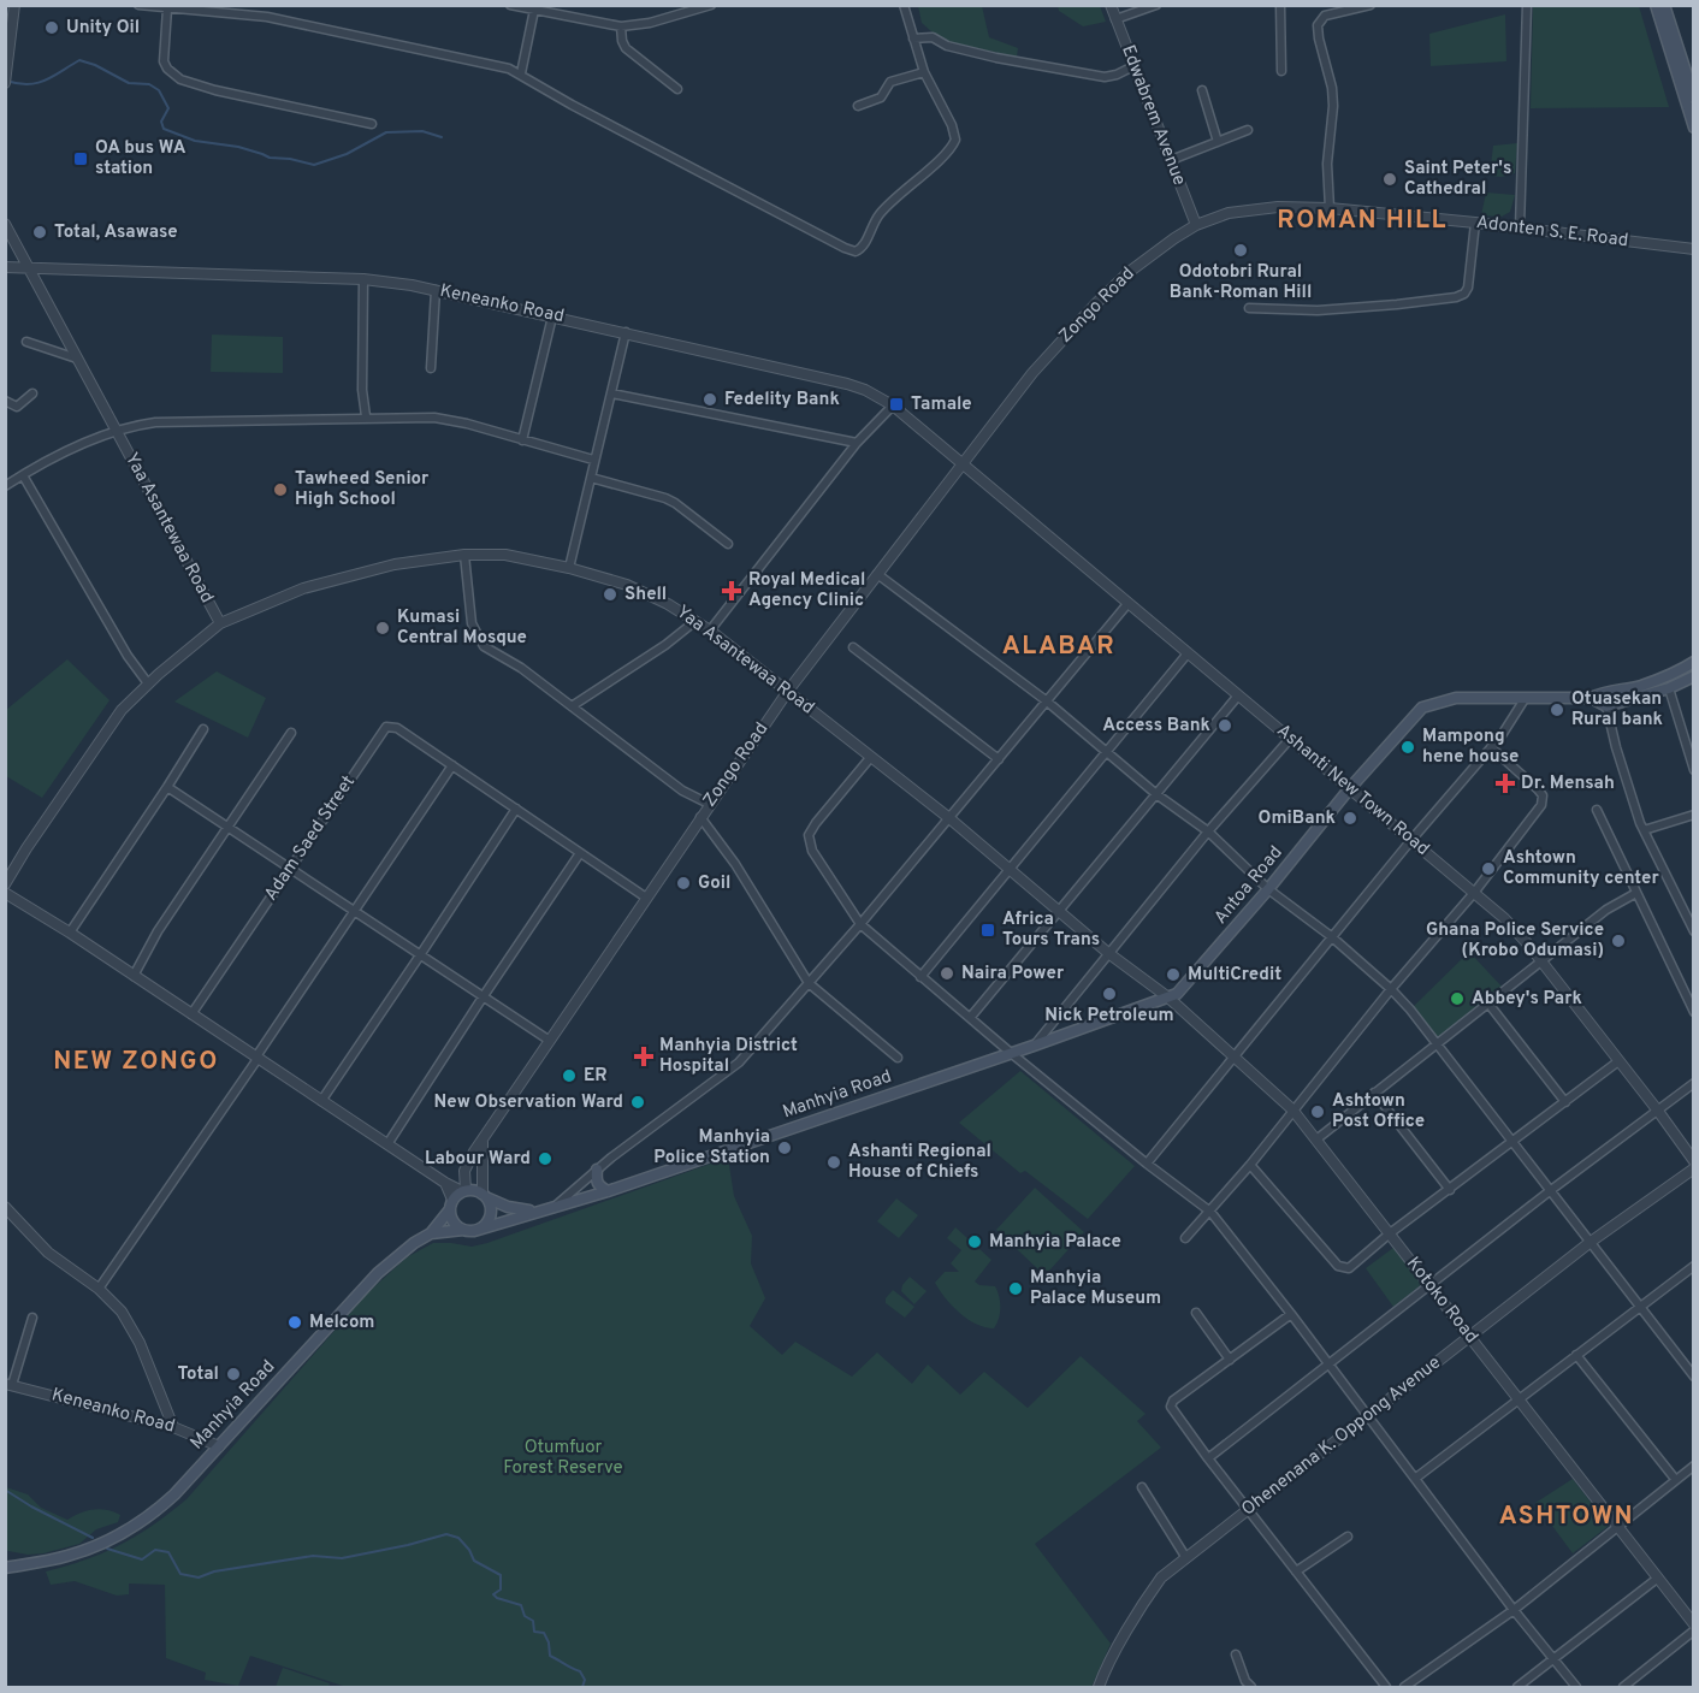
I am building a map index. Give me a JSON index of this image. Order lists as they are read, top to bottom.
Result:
{
  "streets": {
    "main road": ["Antoa Road", "Manhyia Road"],
    "street": [
      "Edwabrem Avenue",
      "Adonten S. E. Road",
      "Keneanko Road",
      "Zongo Road",
      "Yaa Asantewaa Road",
      "Ashanti New Town Road",
      "Adam Saed Street",
      "Kotoko Road",
      "Ohenenana K. Oppong Avenue"
    ]
  },
  "crossings": [
    ["Edwabrem Avenue", "Adonten S. E. Road"],
    ["Edwabrem Avenue", "Zongo Road"],
    ["Adonten S. E. Road", "Zongo Road"],
    ["Keneanko Road", "Zongo Road"],
    ["Keneanko Road", "Yaa Asantewaa Road"],
    ["Keneanko Road", "Ashanti New Town Road"],
    ["Keneanko Road", "Manhyia Road"],
    ["Zongo Road", "Yaa Asantewaa Road"],
    ["Zongo Road", "Ashanti New Town Road"],
    ["Zongo Road", "Manhyia Road"],
    ["Yaa Asantewaa Road", "Antoa Road"],
    ["Yaa Asantewaa Road", "Manhyia Road"],
    ["Yaa Asantewaa Road", "Kotoko Road"],
    ["Ashanti New Town Road", "Antoa Road"],
    ["Antoa Road", "Manhyia Road"],
    ["Antoa Road", "Kotoko Road"],
    ["Manhyia Road", "Kotoko Road"],
    ["Kotoko Road", "Ohenenana K. Oppong Avenue"]
  ],
  "districts": [
    "ROMAN HILL",
    "ALABAR",
    "NEW ZONGO",
    "ASHTOWN"
  ],
  "parks": ["Otumfuor Forest Reserve"],
  "places": {
    "other": [
      "Unity Oil",
      "Saint Peter's Cathedral",
      "Total, Asawase",
      "Odotobri Rural Bank-Roman Hill",
      "Fedelity Bank",
      "Tawheed Senior High School",
      "Shell",
      "Kumasi Central Mosque",
      "Otuasekan Rural bank",
      "Access Bank",
      "Mampong hene house",
      "OmiBank",
      "Ashtown Community center",
      "Goil",
      "Ghana Police Service (Krobo Odumasi)",
      "Naira Power",
      "MultiCredit",
      "Nick Petroleum",
      "Abbey's Park",
      "ER",
      "New Observation Ward",
      "Ashtown Post Office",
      "Manhyia Police Station",
      "Labour Ward",
      "Ashanti Regional House of Chiefs",
      "Manhyia Palace",
      "Manhyia Palace Museum",
      "Melcom",
      "Total"
    ],
    "transit": ["OA bus WA station", "Tamale", "Africa Tours Trans"],
    "health": ["Royal Medical Agency Clinic", "Dr. Mensah", "Manhyia District Hospital"]
  }
}
